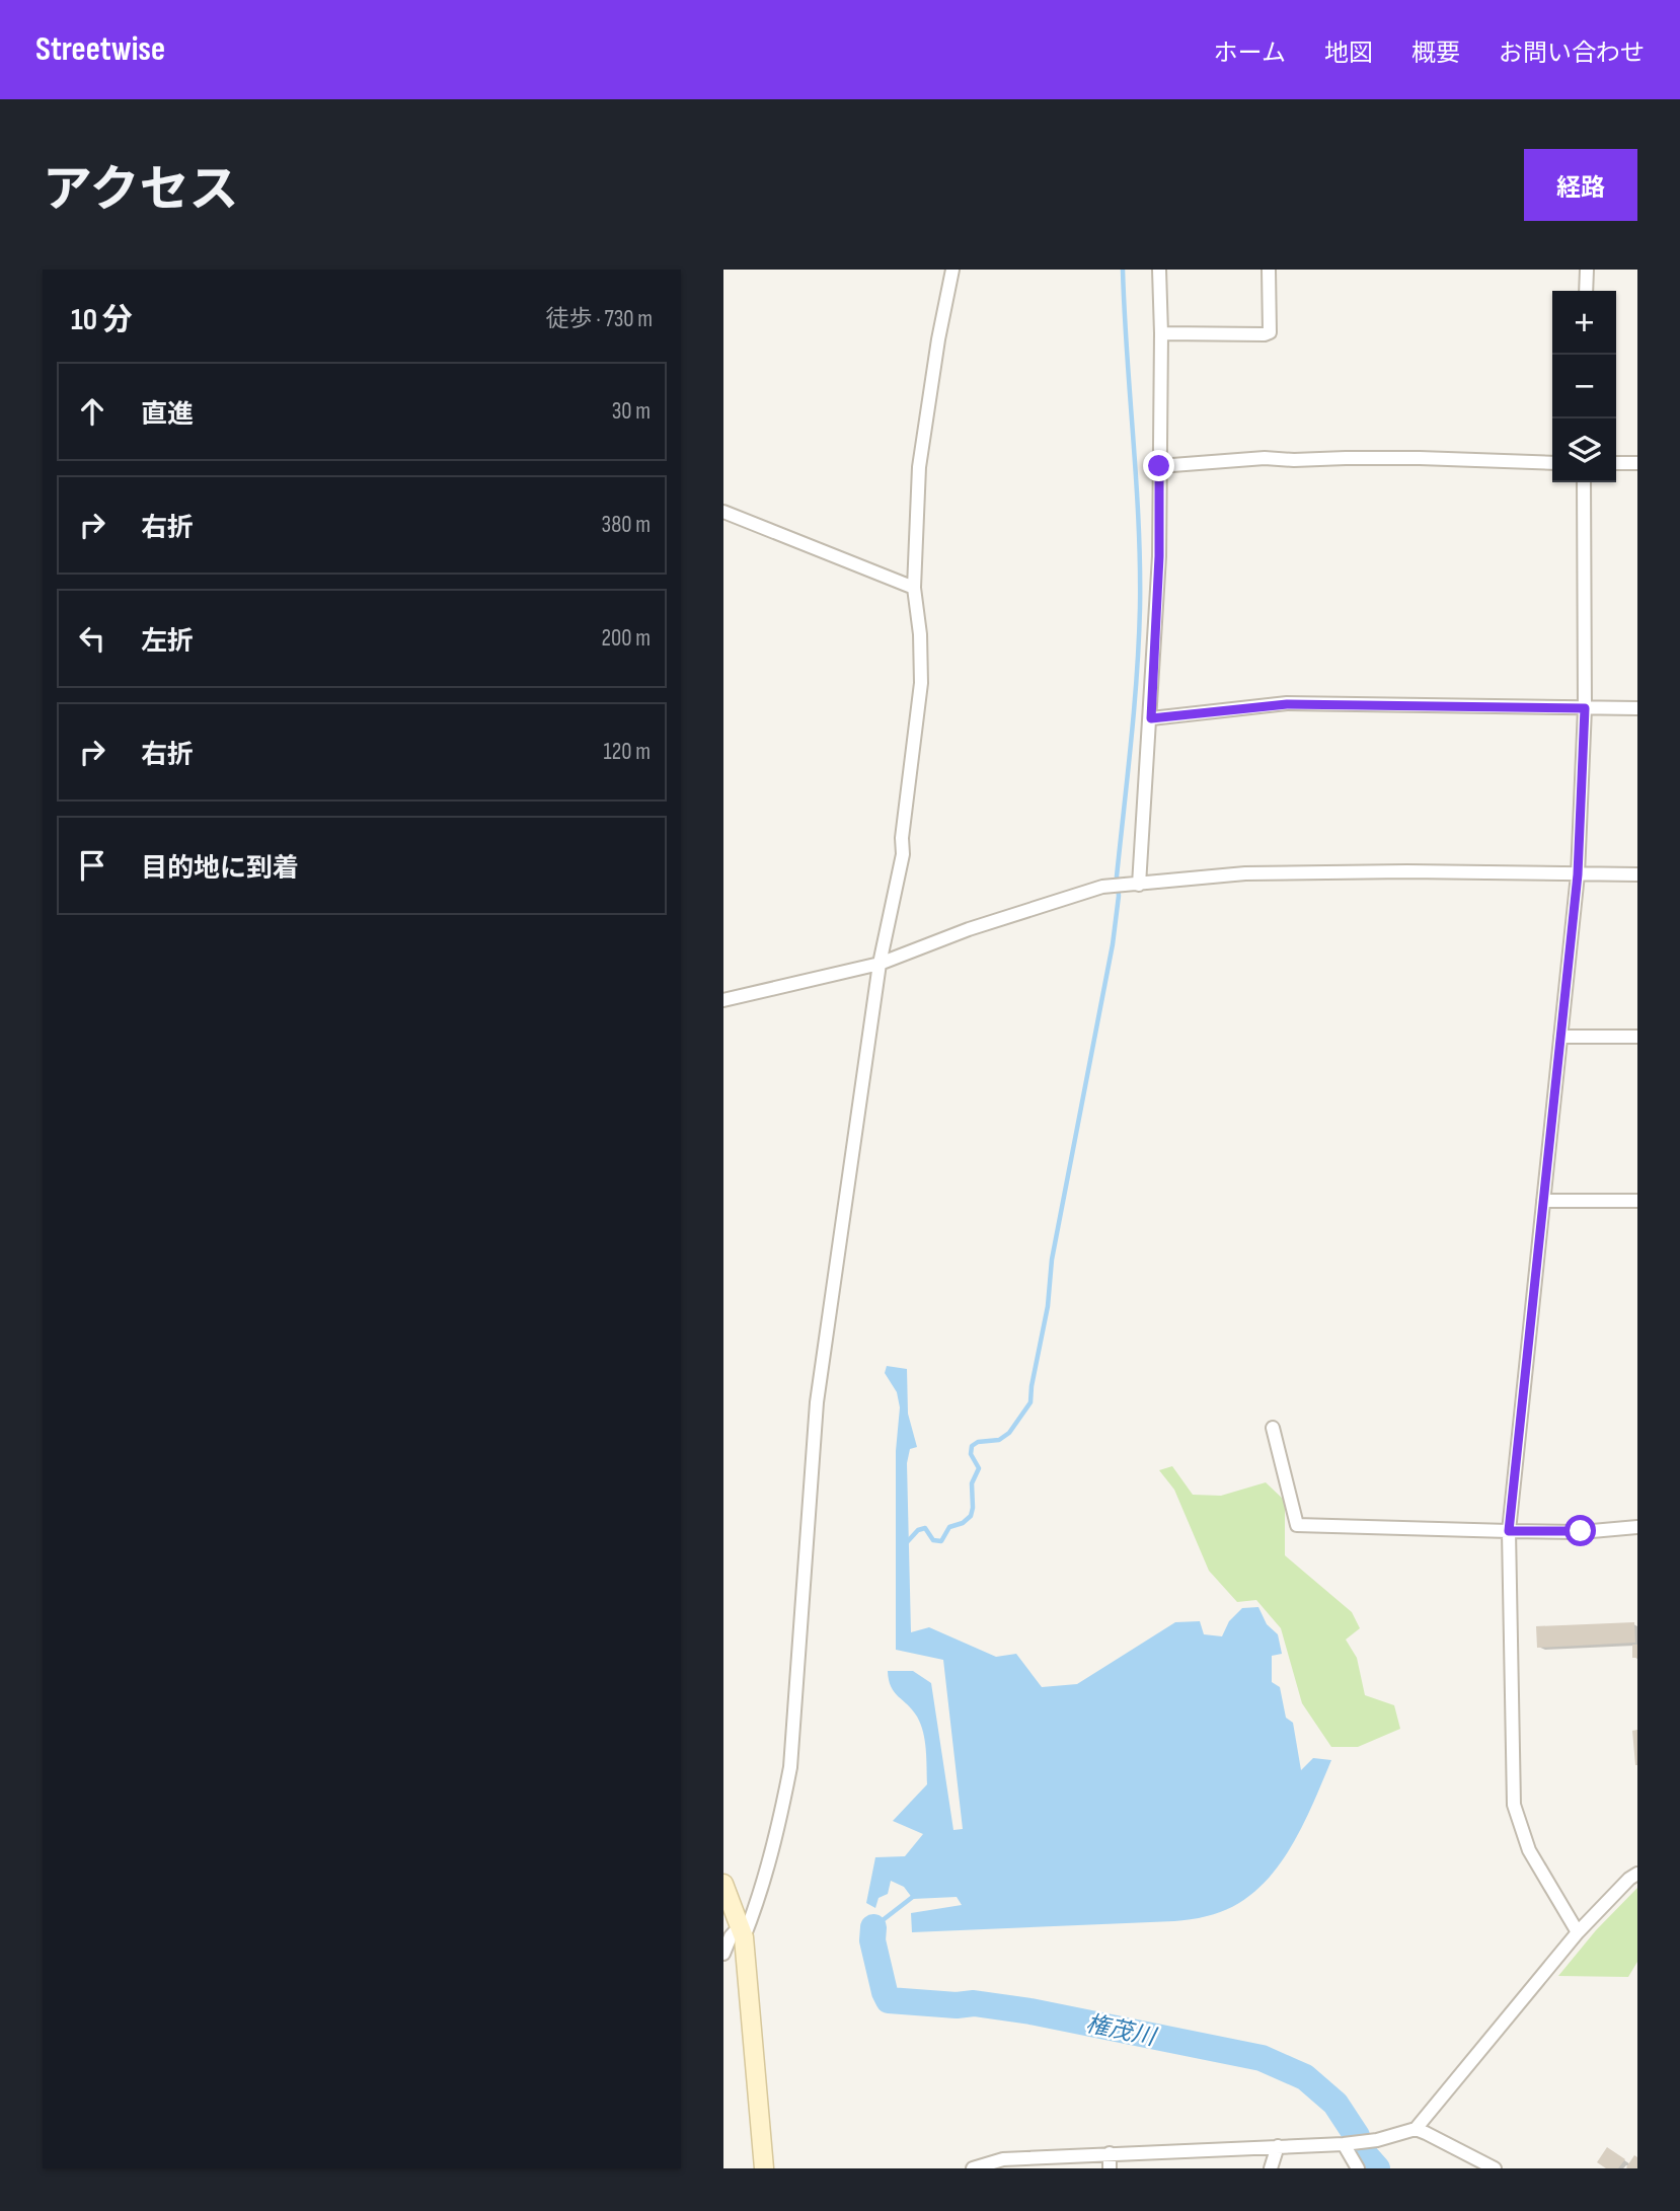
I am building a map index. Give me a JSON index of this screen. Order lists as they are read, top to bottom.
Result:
{
  "water": ["権茂川"],
  "page": {
    "header": "Streetwise",
    "nav": [
      "ホーム",
      "地図",
      "概要",
      "お問い合わせ"
    ],
    "title": "アクセス",
    "buttons": "経路",
    "heading": ["10 分", "徒歩 · 730 m"],
    "map_buttons": ["+", "−"],
    "list": [
      ["直進", "30 m"],
      ["右折", "380 m"],
      ["左折", "200 m"],
      ["右折", "120 m"],
      "目的地に到着"
    ]
  }
}
